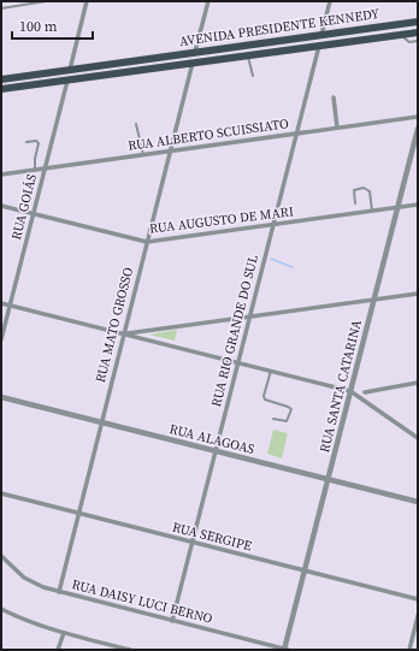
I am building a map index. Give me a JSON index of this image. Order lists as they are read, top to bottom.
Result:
{
  "streets": {
    "main road": ["AVENIDA PRESIDENTE KENNEDY"],
    "street": [
      "RUA ALBERTO SCUISSIATO",
      "RUA GOIÁS",
      "RUA AUGUSTO DE MARI",
      "RUA MATO GROSSO",
      "RUA RIO GRANDE DO SUL",
      "RUA SANTA CATARINA",
      "RUA ALAGOAS",
      "RUA SERGIPE",
      "RUA DAISY LUCI BERNO"
    ]
  },
  "crossings": [
    ["AVENIDA PRESIDENTE KENNEDY", "RUA GOIÁS"],
    ["AVENIDA PRESIDENTE KENNEDY", "RUA MATO GROSSO"],
    ["AVENIDA PRESIDENTE KENNEDY", "RUA RIO GRANDE DO SUL"],
    ["RUA ALBERTO SCUISSIATO", "RUA GOIÁS"],
    ["RUA ALBERTO SCUISSIATO", "RUA MATO GROSSO"],
    ["RUA ALBERTO SCUISSIATO", "RUA RIO GRANDE DO SUL"],
    ["RUA GOIÁS", "RUA AUGUSTO DE MARI"],
    ["RUA AUGUSTO DE MARI", "RUA MATO GROSSO"],
    ["RUA AUGUSTO DE MARI", "RUA RIO GRANDE DO SUL"],
    ["RUA AUGUSTO DE MARI", "RUA SANTA CATARINA"],
    ["RUA MATO GROSSO", "RUA ALAGOAS"],
    ["RUA MATO GROSSO", "RUA SERGIPE"],
    ["RUA MATO GROSSO", "RUA DAISY LUCI BERNO"],
    ["RUA RIO GRANDE DO SUL", "RUA ALAGOAS"],
    ["RUA RIO GRANDE DO SUL", "RUA SERGIPE"],
    ["RUA RIO GRANDE DO SUL", "RUA DAISY LUCI BERNO"],
    ["RUA SANTA CATARINA", "RUA ALAGOAS"],
    ["RUA SANTA CATARINA", "RUA SERGIPE"],
    ["RUA SANTA CATARINA", "RUA DAISY LUCI BERNO"]
  ],
  "scale_bar": "100 m"
}
